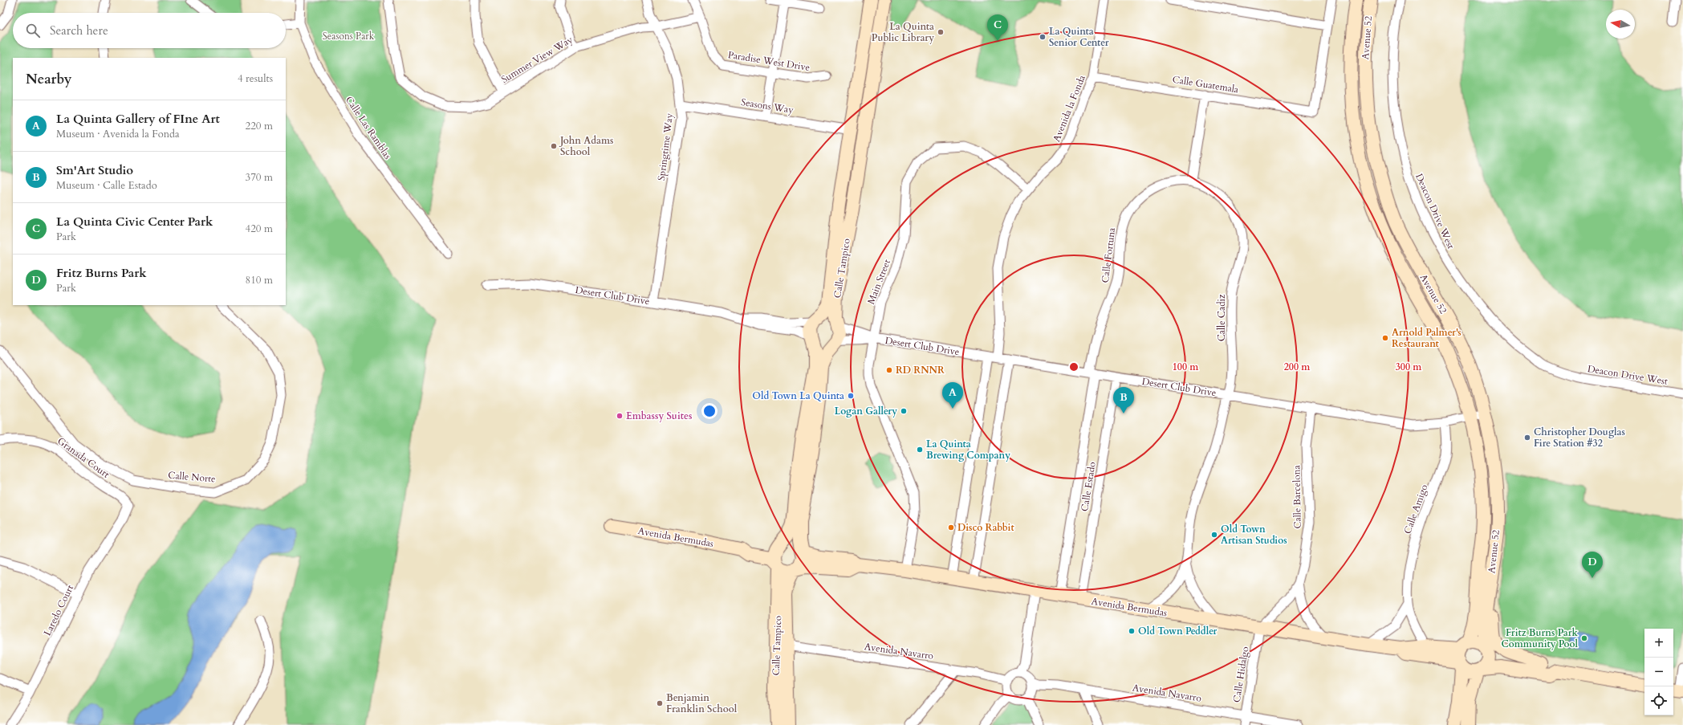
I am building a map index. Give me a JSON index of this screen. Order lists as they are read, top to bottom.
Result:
{
  "streets": {
    "street": [
      "Avenue 52",
      "Summer View Way",
      "Paradise West Drive",
      "Calle Guatemala",
      "Seasons Way",
      "Avenida la Fonda",
      "Calle Las Ramblas",
      "Springtime Way",
      "Deacon Drive West",
      "Calle Fortuna",
      "Calle Tampico",
      "Main Street",
      "Desert Club Drive",
      "Calle Cadiz",
      "Granada Court",
      "Calle Norte",
      "Calle Estado",
      "Calle Barcelona",
      "Calle Amigo",
      "Avenida Bermudas",
      "Laredo Court",
      "Avenida Navarro",
      "Calle Hidalgo"
    ]
  },
  "crossings": [
    ["Avenue 52", "Desert Club Drive"],
    ["Avenue 52", "Avenida Bermudas"],
    ["Summer View Way", "Paradise West Drive"],
    ["Summer View Way", "Springtime Way"],
    ["Calle Guatemala", "Avenida la Fonda"],
    ["Seasons Way", "Springtime Way"],
    ["Seasons Way", "Calle Tampico"],
    ["Avenida la Fonda", "Main Street"],
    ["Avenida la Fonda", "Desert Club Drive"],
    ["Springtime Way", "Desert Club Drive"],
    ["Calle Fortuna", "Desert Club Drive"],
    ["Calle Fortuna", "Calle Cadiz"],
    ["Calle Fortuna", "Calle Estado"],
    ["Calle Tampico", "Desert Club Drive"],
    ["Calle Tampico", "Avenida Bermudas"],
    ["Calle Tampico", "Avenida Navarro"],
    ["Main Street", "Desert Club Drive"],
    ["Main Street", "Avenida Bermudas"],
    ["Desert Club Drive", "Calle Cadiz"],
    ["Desert Club Drive", "Calle Estado"],
    ["Desert Club Drive", "Calle Barcelona"],
    ["Desert Club Drive", "Calle Amigo"],
    ["Calle Cadiz", "Avenida Bermudas"],
    ["Granada Court", "Laredo Court"],
    ["Calle Estado", "Avenida Bermudas"],
    ["Calle Barcelona", "Avenida Bermudas"],
    ["Calle Barcelona", "Calle Hidalgo"],
    ["Calle Amigo", "Avenida Bermudas"],
    ["Avenida Bermudas", "Calle Hidalgo"],
    ["Avenida Navarro", "Calle Hidalgo"]
  ],
  "parks": ["Seasons Park"],
  "places": [
    "La Quinta Public Library",
    "La Quinta Senior Center",
    "John Adams School",
    "Arnold Palmer's Restaurant",
    "RD RNNR",
    "Old Town La Quinta",
    "Logan Gallery",
    "Embassy Suites",
    "Christopher Douglas Fire Station #32",
    "La Quinta Brewing Company",
    "Disco Rabbit",
    "Old Town Artisan Studios",
    "Old Town Peddler",
    "Fritz Burns Park Community Pool",
    "Benjamin Franklin School"
  ],
  "north": "left",
  "page": {
    "search": "Search here",
    "pins": [
      "C",
      "A",
      "B",
      "D"
    ],
    "heading": ["Nearby", "4 results"],
    "list": [
      {
        "mark": "A",
        "name": "La Quinta Gallery of FIne Art",
        "note": "Museum · Avenida la Fonda",
        "value": "220 m"
      },
      {
        "mark": "B",
        "name": "Sm'Art Studio",
        "note": "Museum · Calle Estado",
        "value": "370 m"
      },
      {
        "mark": "C",
        "name": "La Quinta Civic Center Park",
        "note": "Park",
        "value": "420 m"
      },
      {
        "mark": "D",
        "name": "Fritz Burns Park",
        "note": "Park",
        "value": "810 m"
      }
    ],
    "map_buttons": ["+", "−"]
  },
  "rings": ["100 m", "200 m", "300 m"]
}
